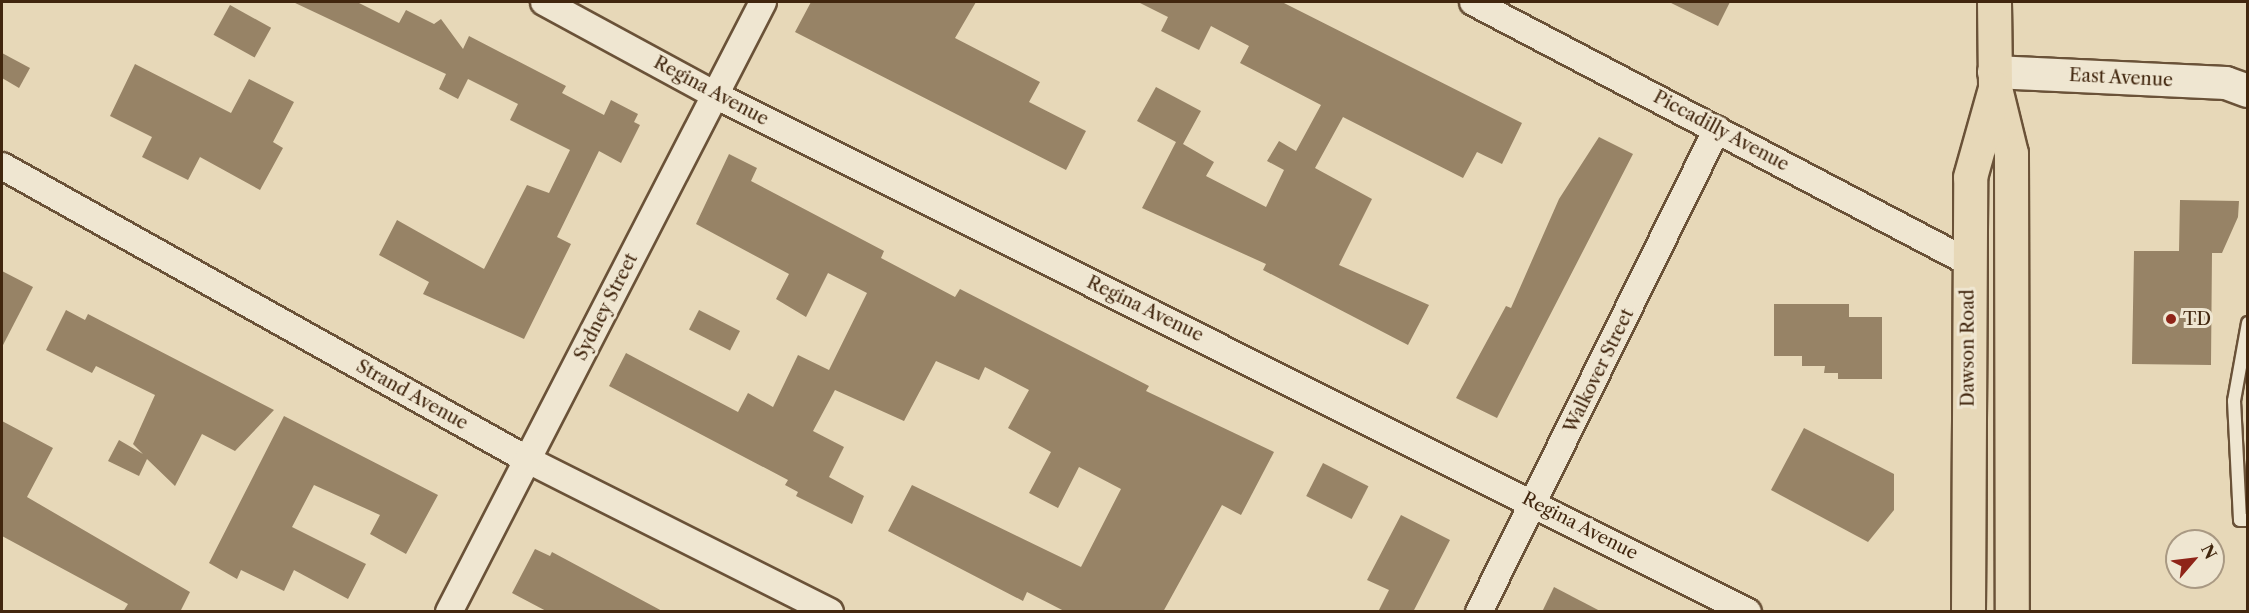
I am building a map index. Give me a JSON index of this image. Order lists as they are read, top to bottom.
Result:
{
  "streets": {
    "main road": ["Dawson Road"],
    "street": [
      "East Avenue",
      "Regina Avenue",
      "Piccadilly Avenue",
      "Sydney Street",
      "Walkover Street",
      "Strand Avenue"
    ]
  },
  "crossings": [
    ["East Avenue", "Dawson Road"],
    ["Regina Avenue", "Sydney Street"],
    ["Regina Avenue", "Walkover Street"],
    ["Piccadilly Avenue", "Dawson Road"],
    ["Piccadilly Avenue", "Walkover Street"],
    ["Sydney Street", "Strand Avenue"]
  ],
  "places": ["TD"],
  "north": "top right"
}
